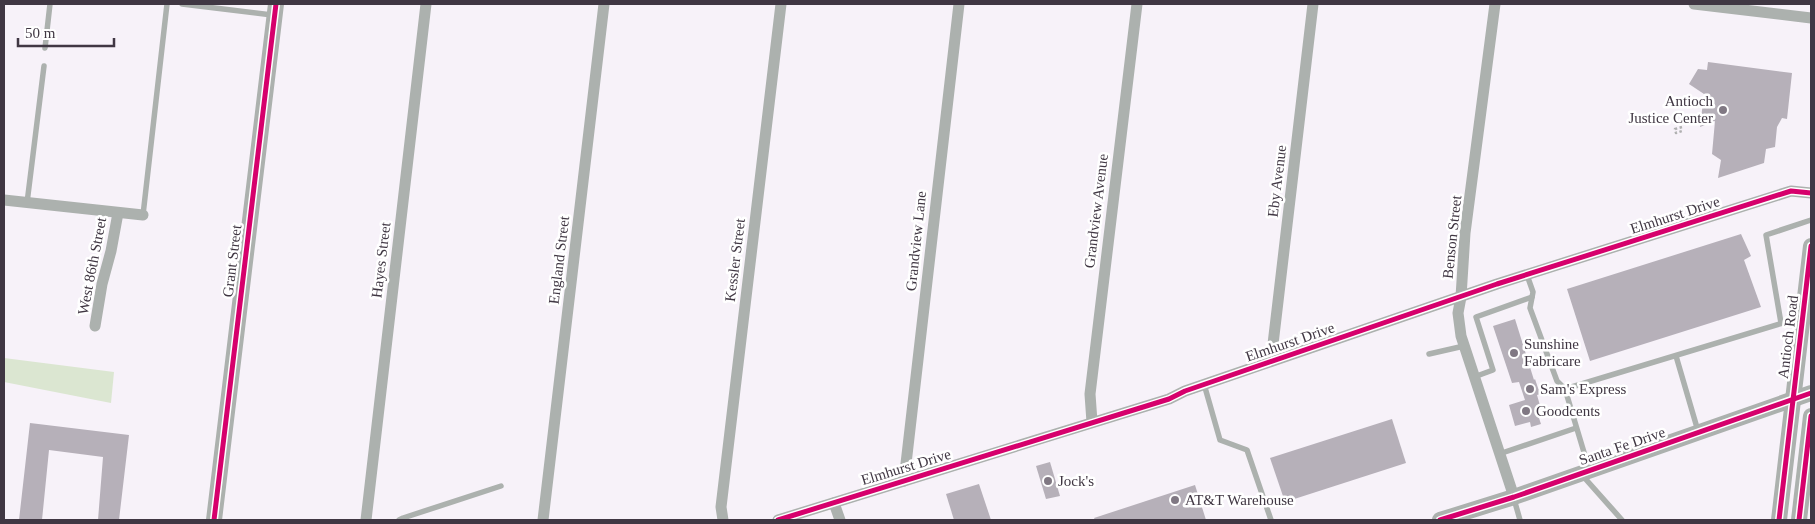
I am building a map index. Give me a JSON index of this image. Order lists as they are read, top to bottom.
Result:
{
  "streets": {
    "main road": ["Grant Street", "Antioch Road", "Santa Fe Drive"],
    "street": [
      "Eby Avenue",
      "Grandview Avenue",
      "Elmhurst Drive",
      "Benson Street",
      "Grandview Lane",
      "Hayes Street",
      "England Street",
      "Kessler Street",
      "West 86th Street"
    ]
  },
  "crossings": [
    ["Eby Avenue", "Elmhurst Drive"],
    ["Grandview Avenue", "Elmhurst Drive"],
    ["Elmhurst Drive", "Benson Street"],
    ["Elmhurst Drive", "Grandview Lane"],
    ["Benson Street", "Santa Fe Drive"],
    ["Antioch Road", "Santa Fe Drive"]
  ],
  "places": [
    "Antioch Justice Center",
    "Sunshine Fabricare",
    "Sam's Express",
    "Goodcents",
    "Jock's",
    "AT&T Warehouse"
  ],
  "scale_bar": "50 m"
}
